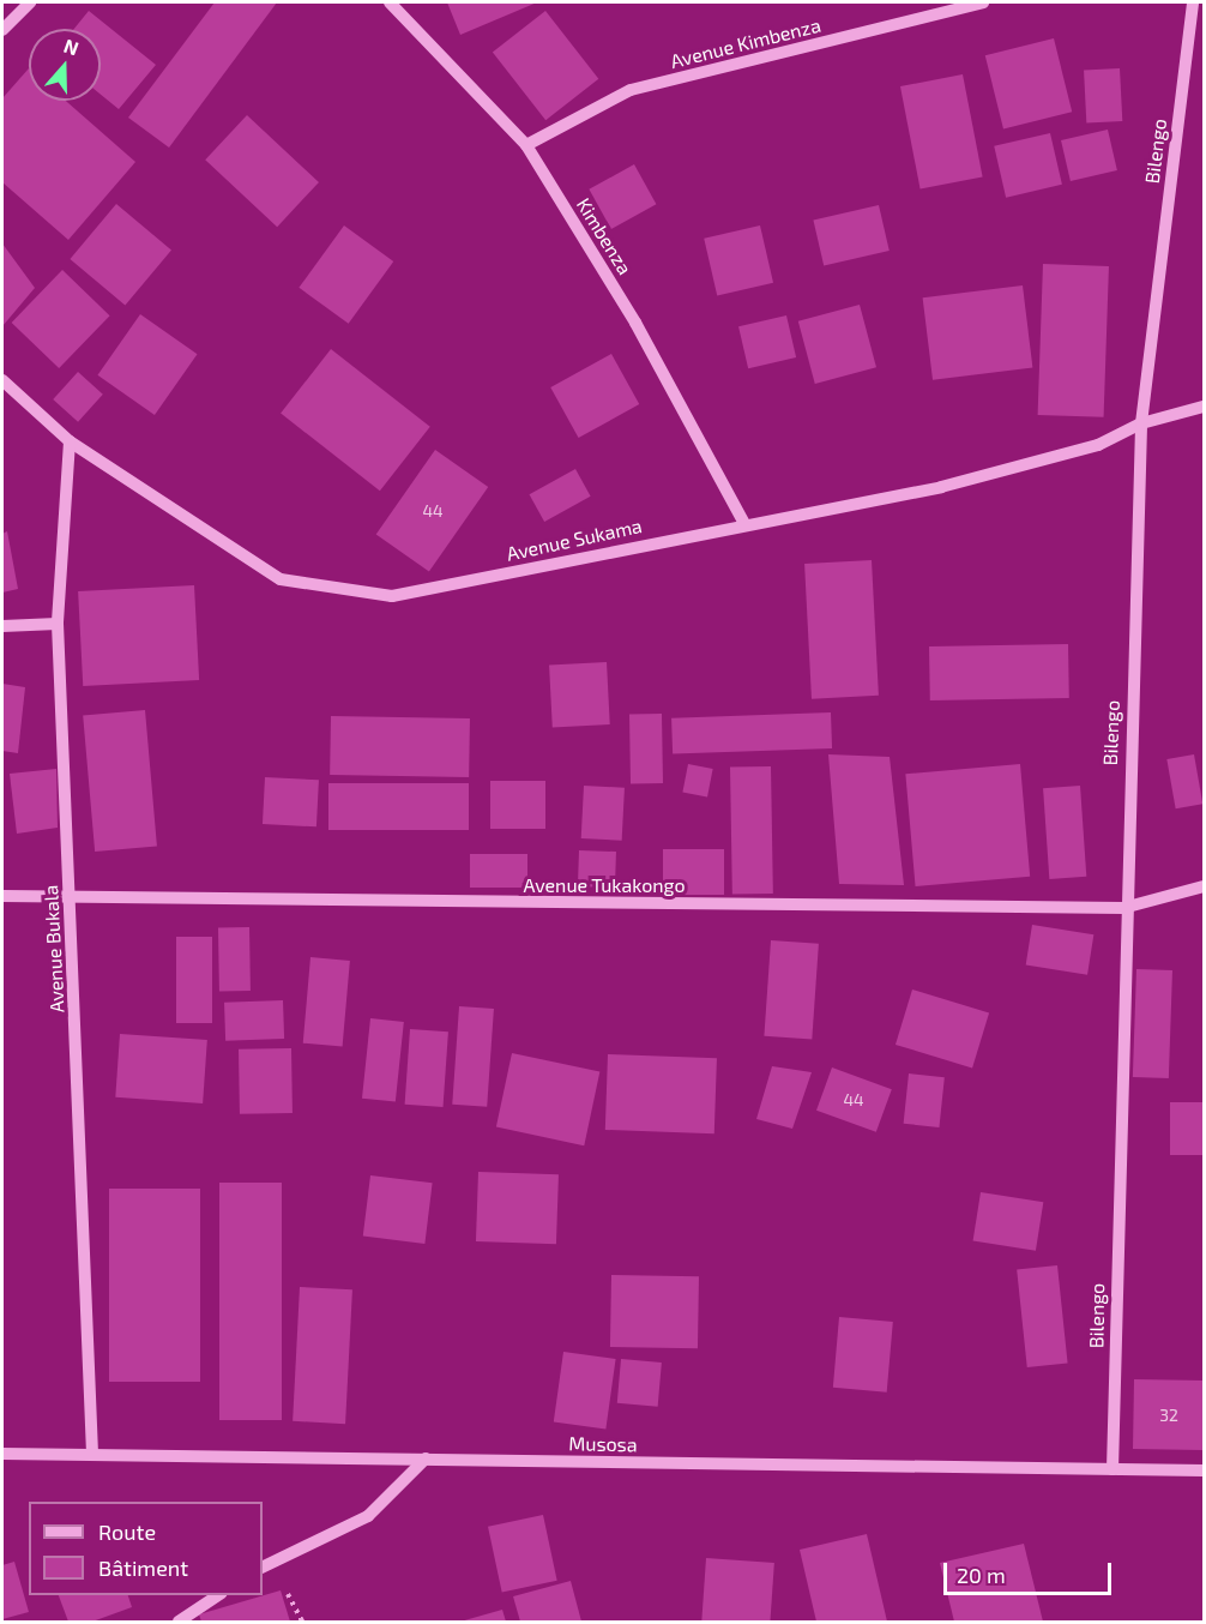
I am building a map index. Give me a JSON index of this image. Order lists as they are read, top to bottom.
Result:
{
  "streets": {
    "street": [
      "Avenue Kimbenza",
      "Bilengo",
      "Kimbenza",
      "Avenue Sukama",
      "Avenue Tukakongo",
      "Avenue Bukala",
      "Musosa"
    ]
  },
  "crossings": [
    ["Avenue Kimbenza", "Kimbenza"],
    ["Bilengo", "Avenue Sukama"],
    ["Bilengo", "Avenue Tukakongo"],
    ["Bilengo", "Musosa"],
    ["Kimbenza", "Avenue Sukama"],
    ["Avenue Sukama", "Avenue Bukala"],
    ["Avenue Tukakongo", "Avenue Bukala"],
    ["Avenue Bukala", "Musosa"]
  ],
  "house_numbers": ["44", "44", "32"],
  "legend": ["Route", "Bâtiment"],
  "scale_bar": "20 m",
  "north": "top"
}
